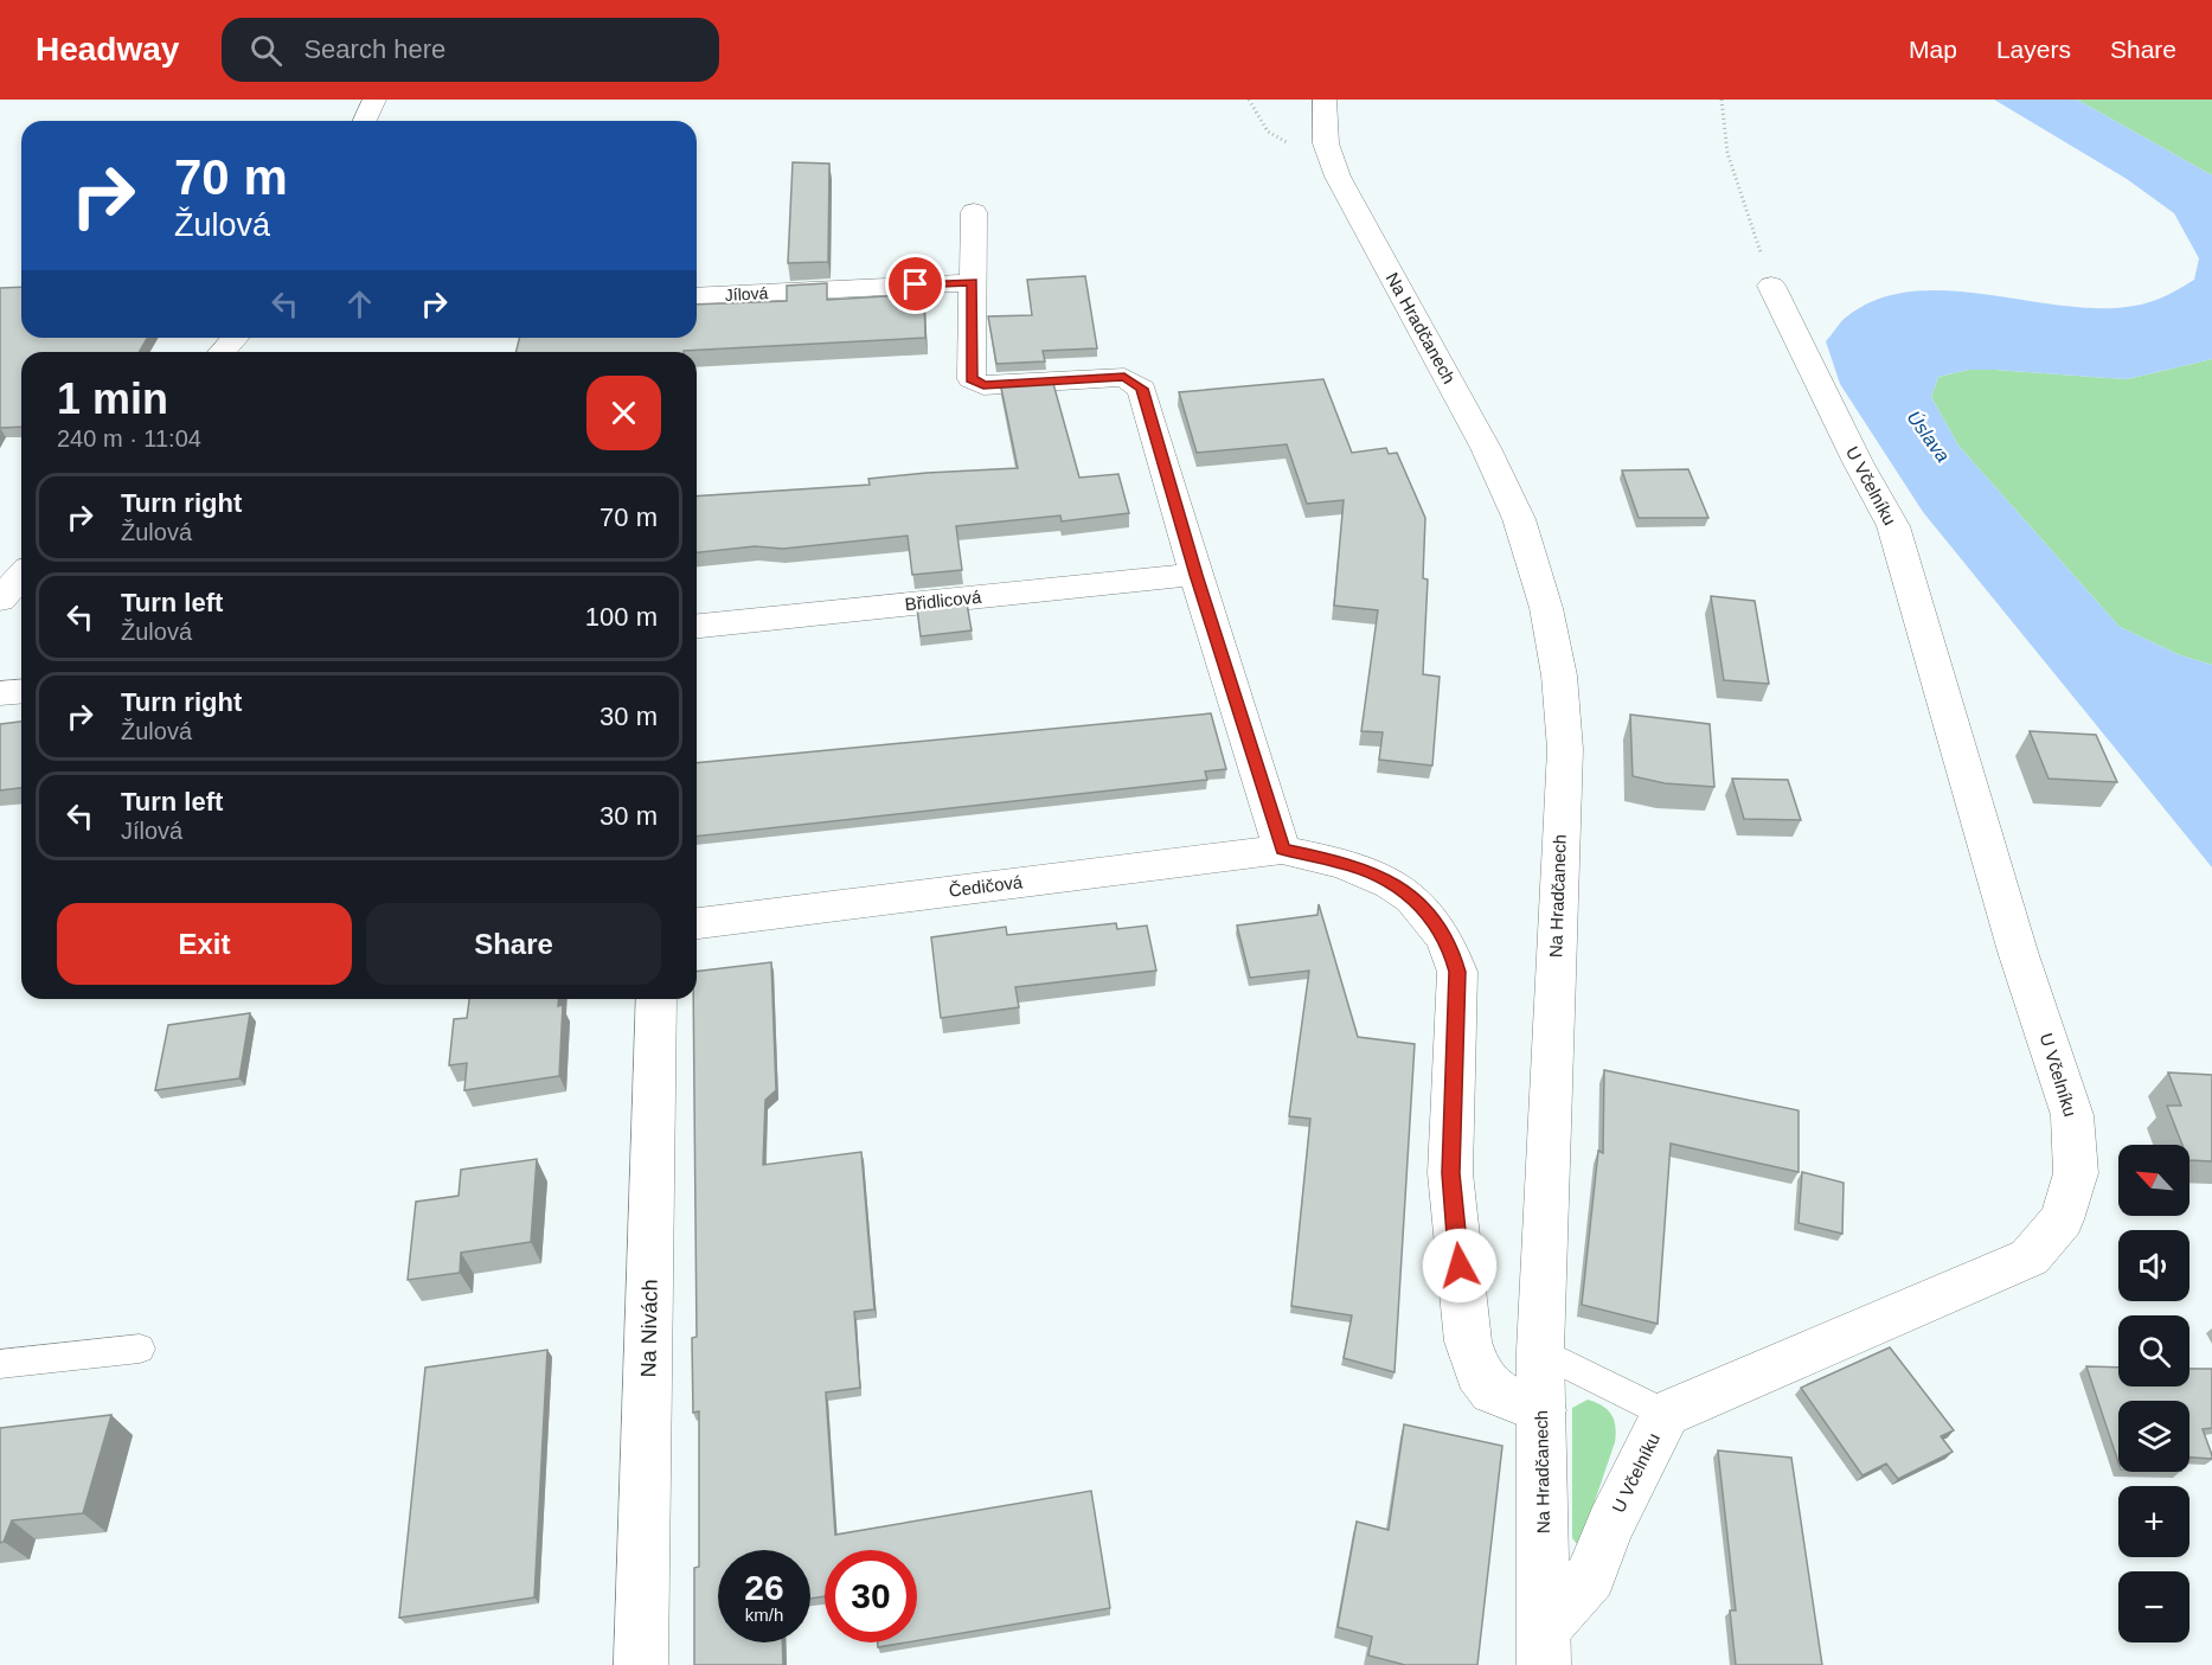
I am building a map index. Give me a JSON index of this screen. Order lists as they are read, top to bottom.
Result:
{
  "streets": {
    "street": [
      "Jílová",
      "Na Hradčanech",
      "U Včelníku",
      "Břidlicová",
      "Čedičová",
      "Na Nivách"
    ]
  },
  "crossings": [
    ["Na Hradčanech", "U Včelníku"],
    ["Na Hradčanech", "Čedičová"]
  ],
  "water": ["Úslava"],
  "north": "top left",
  "page": {
    "header": "Headway",
    "search": "Search here",
    "nav": ["Map", "Layers", "Share"],
    "turn": ["70 m", "Žulová"],
    "heading": ["1 min", "240 m · 11:04"],
    "list": [
      {
        "name": "Turn right",
        "note": "Žulová",
        "value": "70 m"
      },
      {
        "name": "Turn left",
        "note": "Žulová",
        "value": "100 m"
      },
      {
        "name": "Turn right",
        "note": "Žulová",
        "value": "30 m"
      },
      {
        "name": "Turn left",
        "note": "Jílová",
        "value": "30 m"
      }
    ],
    "buttons": ["Exit", "Share"],
    "map_buttons": ["+", "−"],
    "speed": "26 km/h",
    "limit": "30"
  }
}
